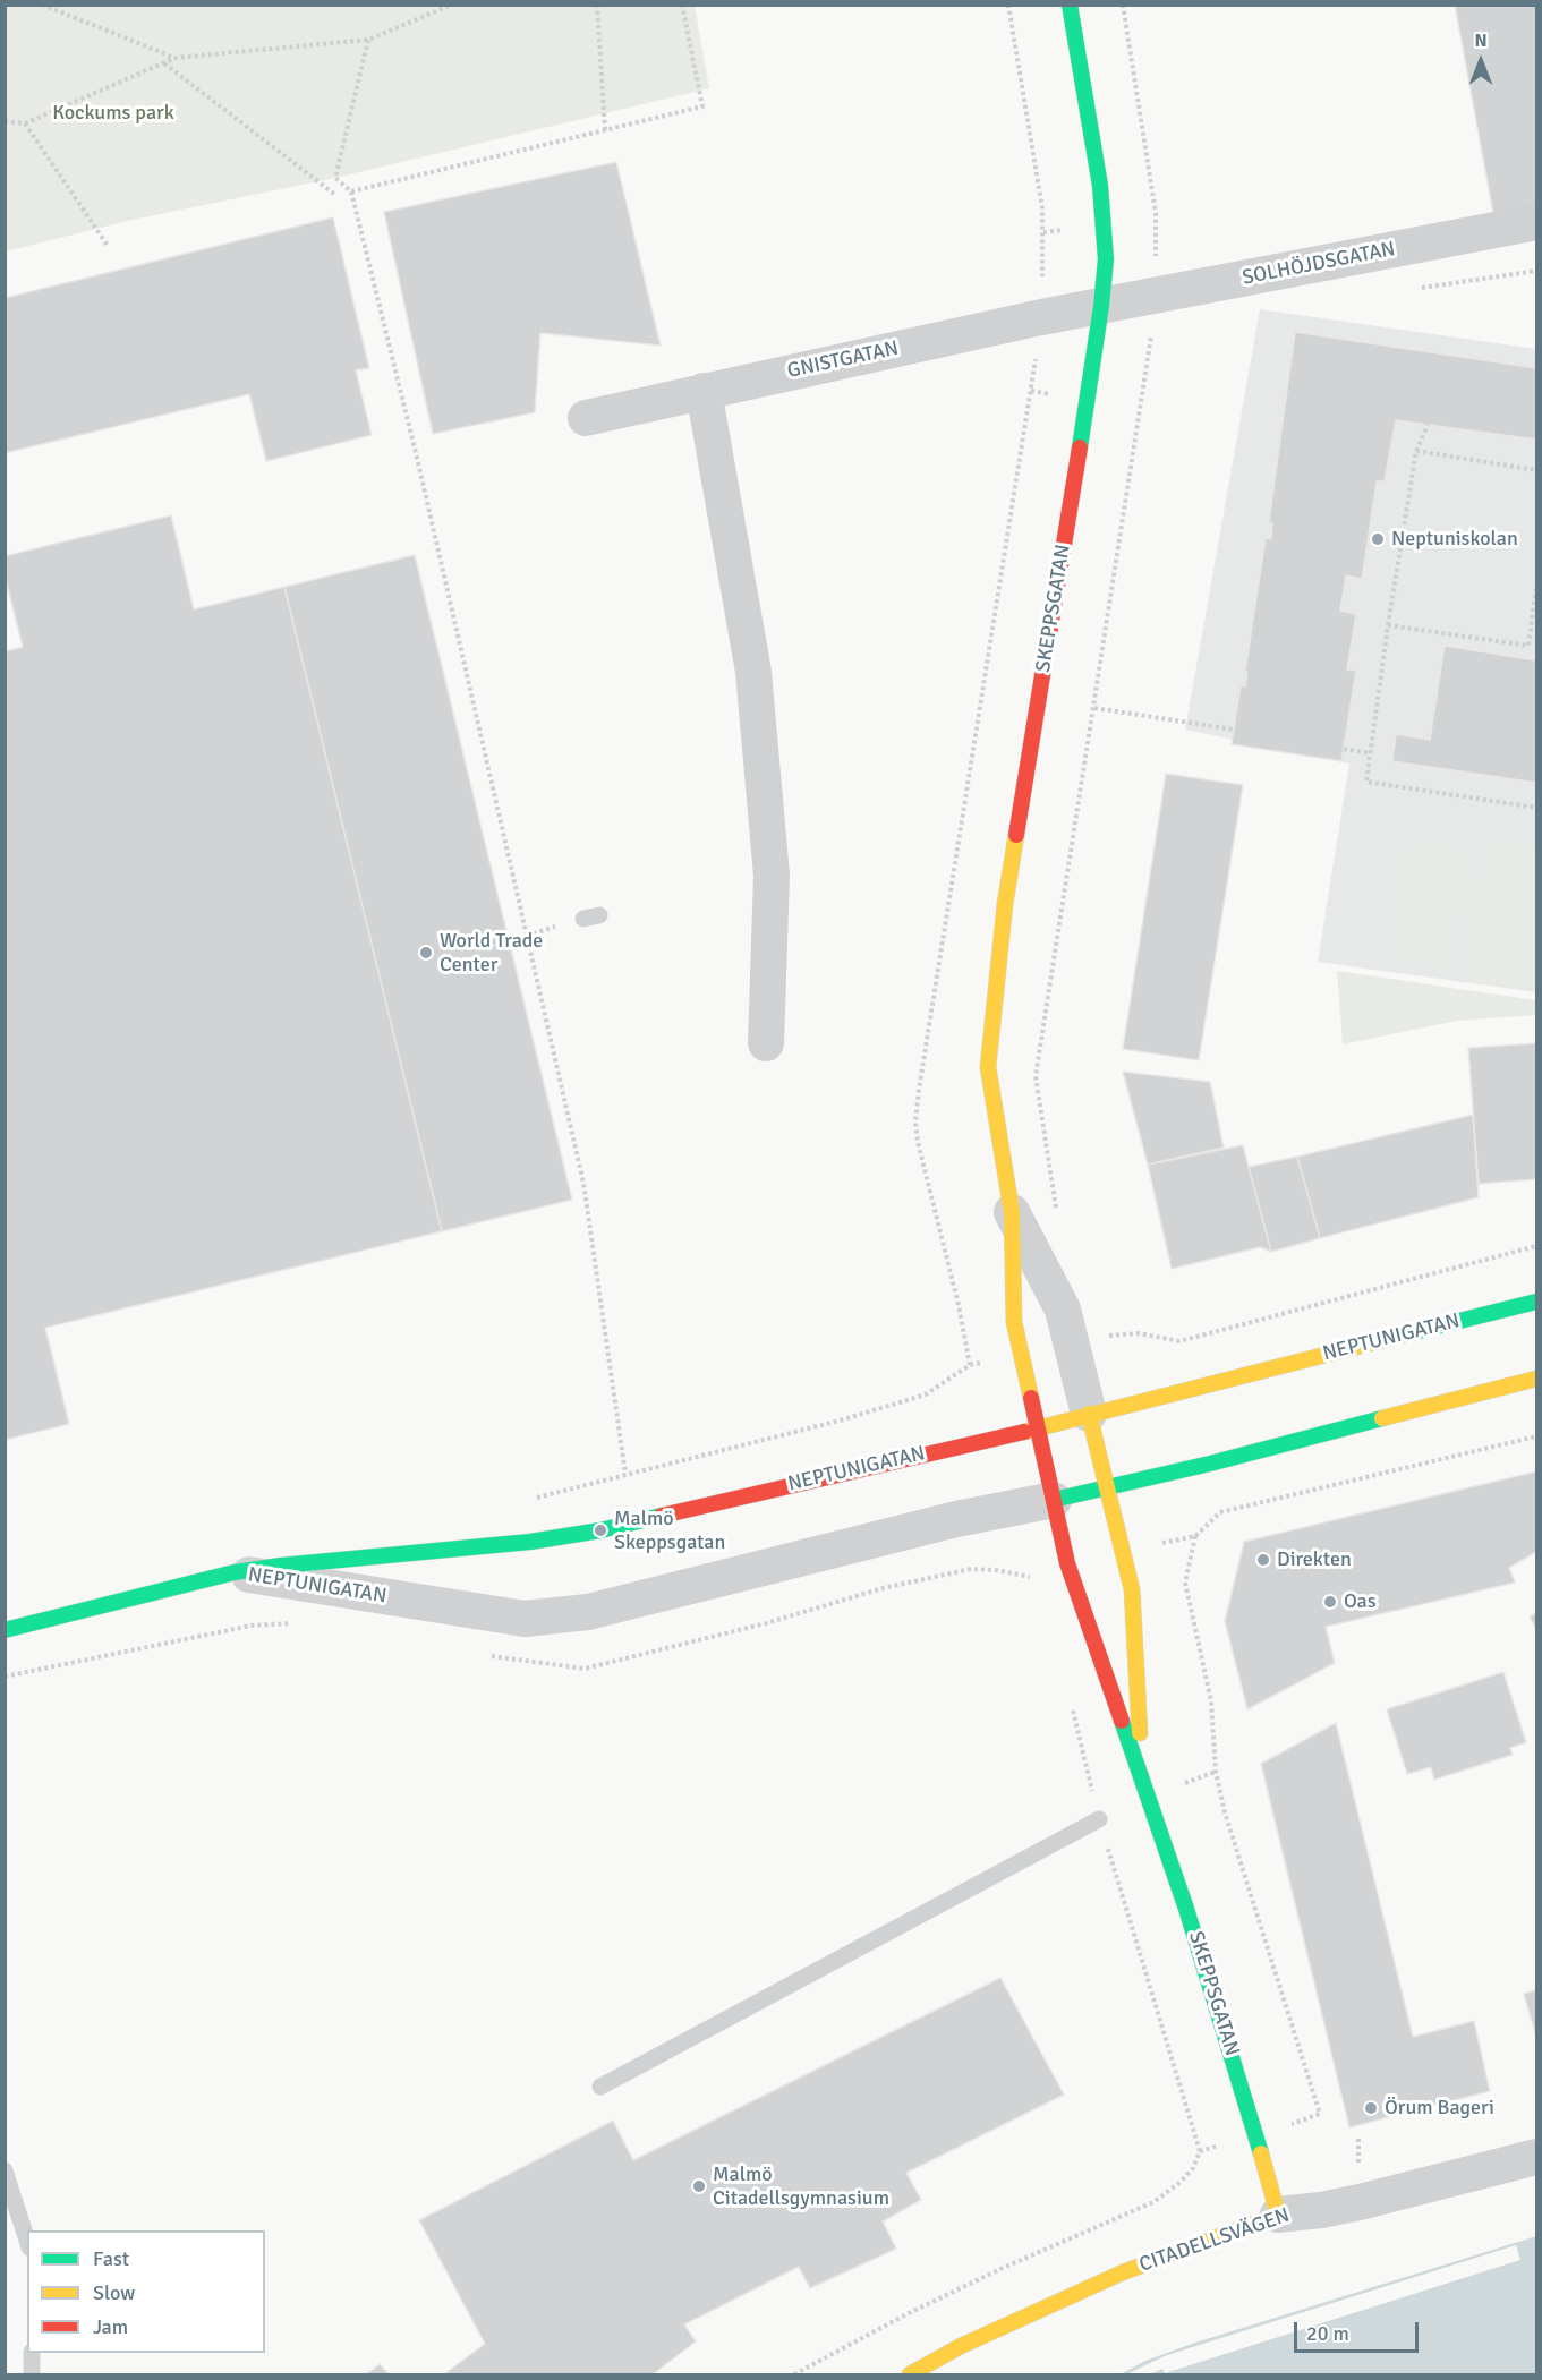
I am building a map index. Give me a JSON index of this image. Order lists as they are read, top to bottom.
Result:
{
  "streets": {
    "street": [
      "SOLHÖJDSGATAN",
      "GNISTGATAN",
      "SKEPPSGATAN",
      "NEPTUNIGATAN",
      "CITADELLSVÄGEN"
    ]
  },
  "crossings": [
    ["SOLHÖJDSGATAN", "GNISTGATAN"],
    ["SOLHÖJDSGATAN", "SKEPPSGATAN"],
    ["GNISTGATAN", "SKEPPSGATAN"],
    ["SKEPPSGATAN", "NEPTUNIGATAN"],
    ["SKEPPSGATAN", "CITADELLSVÄGEN"]
  ],
  "parks": ["Kockums park"],
  "places": [
    "Neptuniskolan",
    "World Trade Center",
    "Malmö Skeppsgatan",
    "Direkten",
    "Oas",
    "Örum Bageri",
    "Malmö Citadellsgymnasium"
  ],
  "legend": ["Fast", "Slow", "Jam"],
  "scale_bar": "20 m",
  "north": "top"
}
